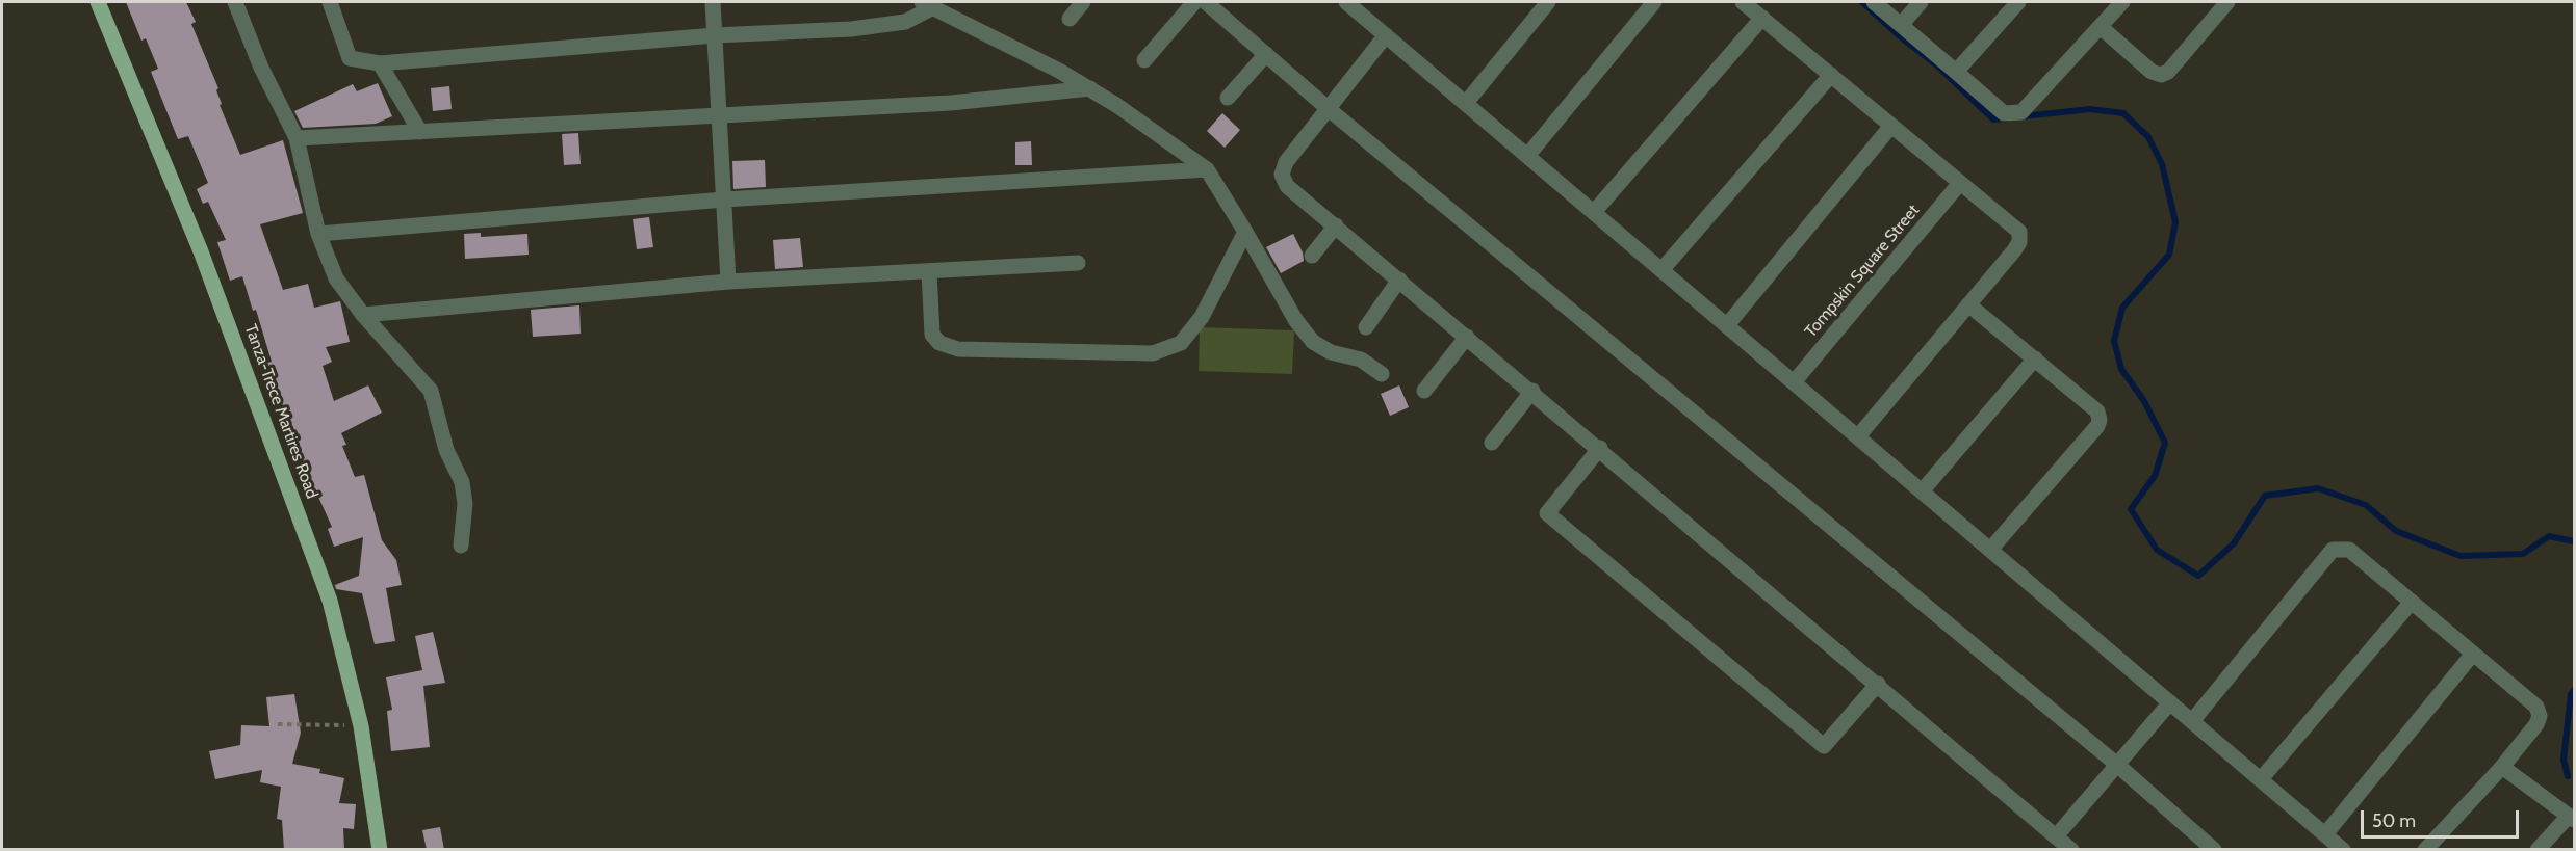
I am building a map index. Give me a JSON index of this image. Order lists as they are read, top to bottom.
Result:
{
  "streets": {
    "main road": ["Tanza-Trece Martires Road"],
    "street": ["Tompskin Square Street"]
  },
  "scale_bar": "50 m"
}
